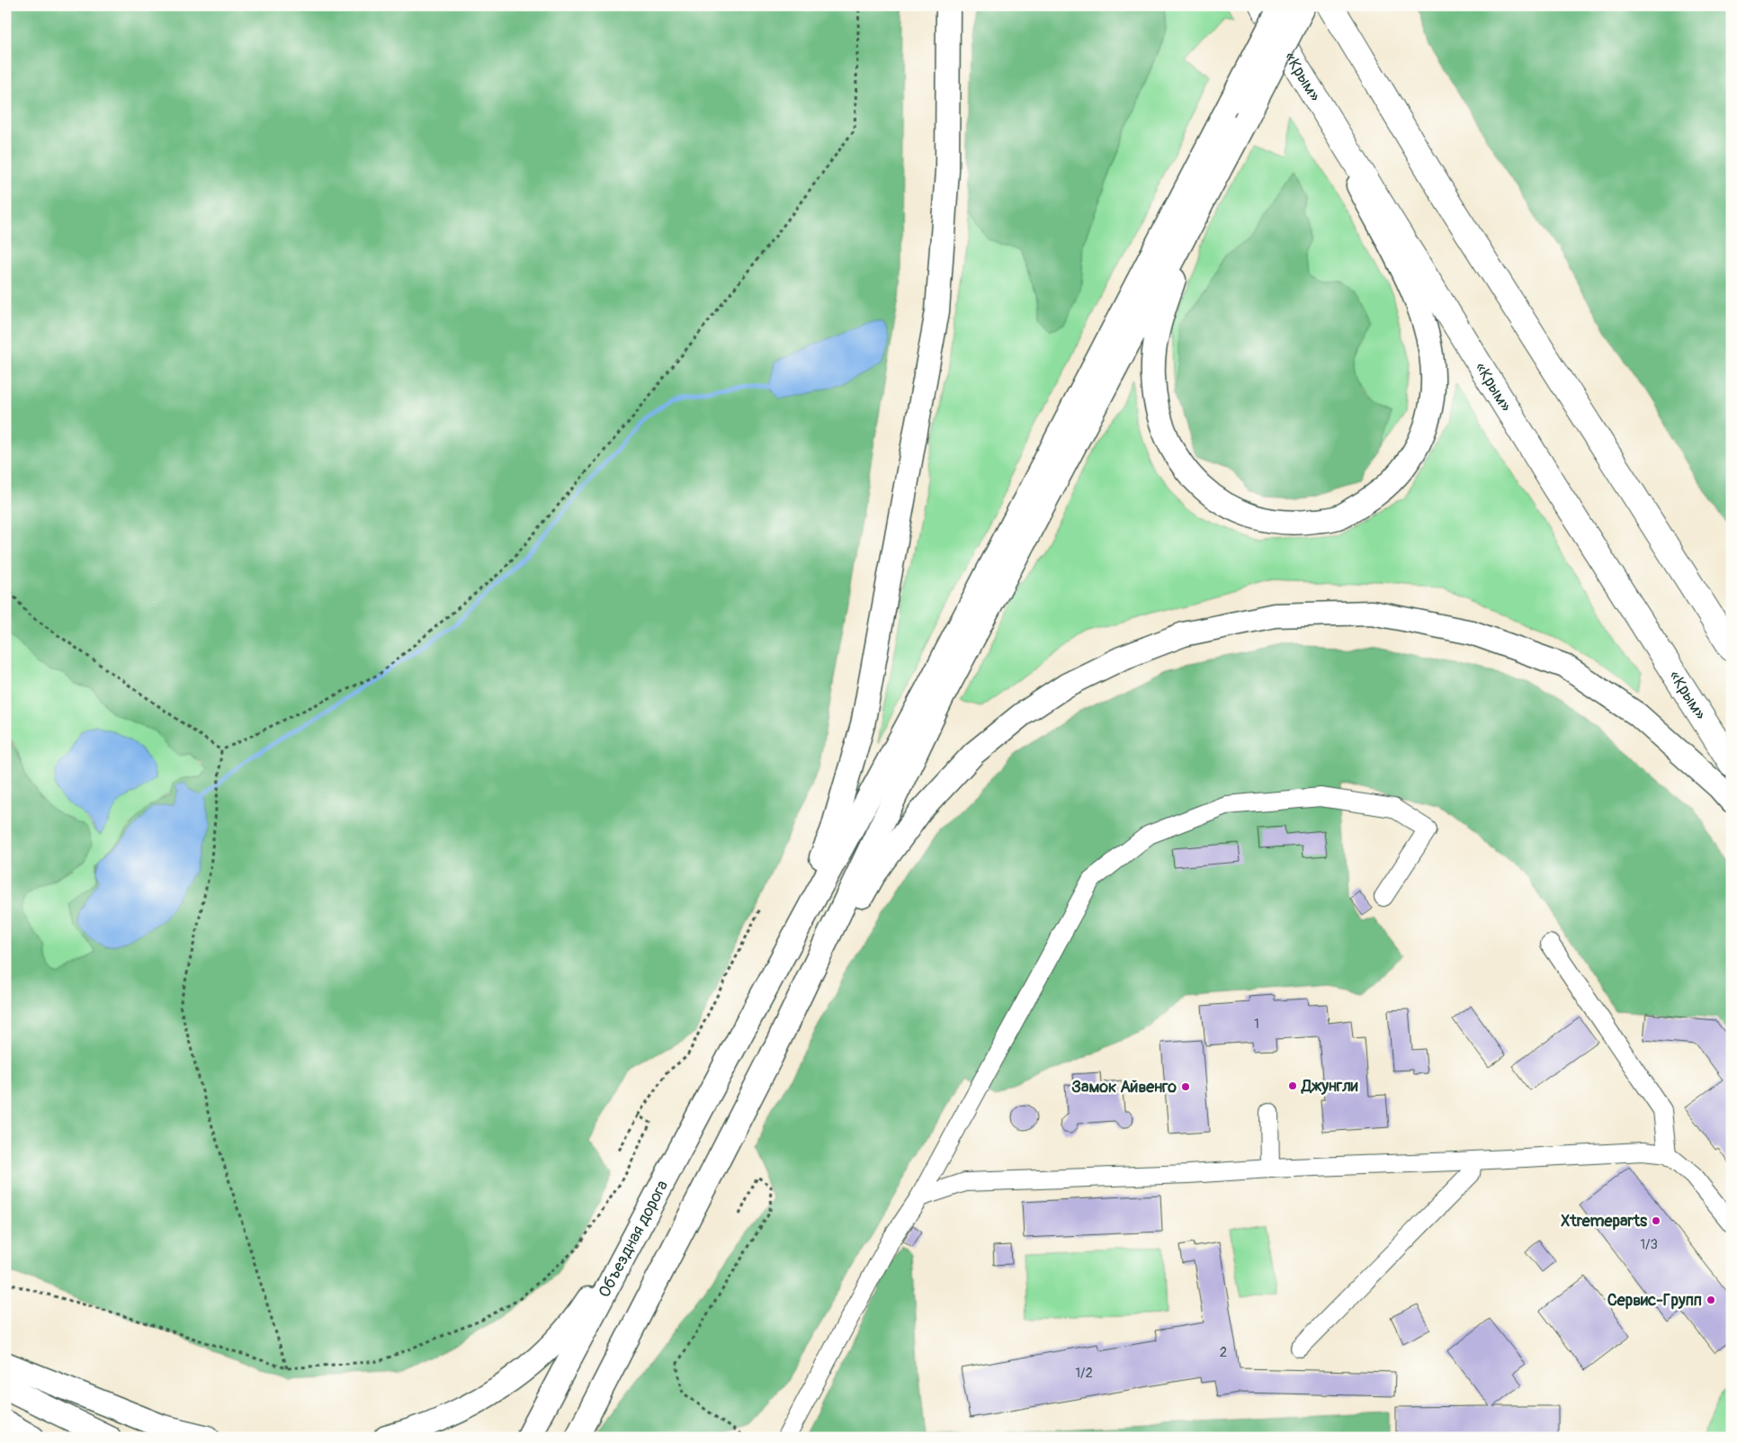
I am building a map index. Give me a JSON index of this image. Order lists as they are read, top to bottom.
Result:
{
  "streets": {
    "highway": ["«Крым»"],
    "main road": ["Объездная дорога"]
  },
  "places": [
    "Джунгли",
    "Замок Айвенго",
    "Xtremeparts",
    "Сервис-Групп"
  ],
  "house_numbers": [
    "1",
    "1/3",
    "2",
    "1/2"
  ]
}
